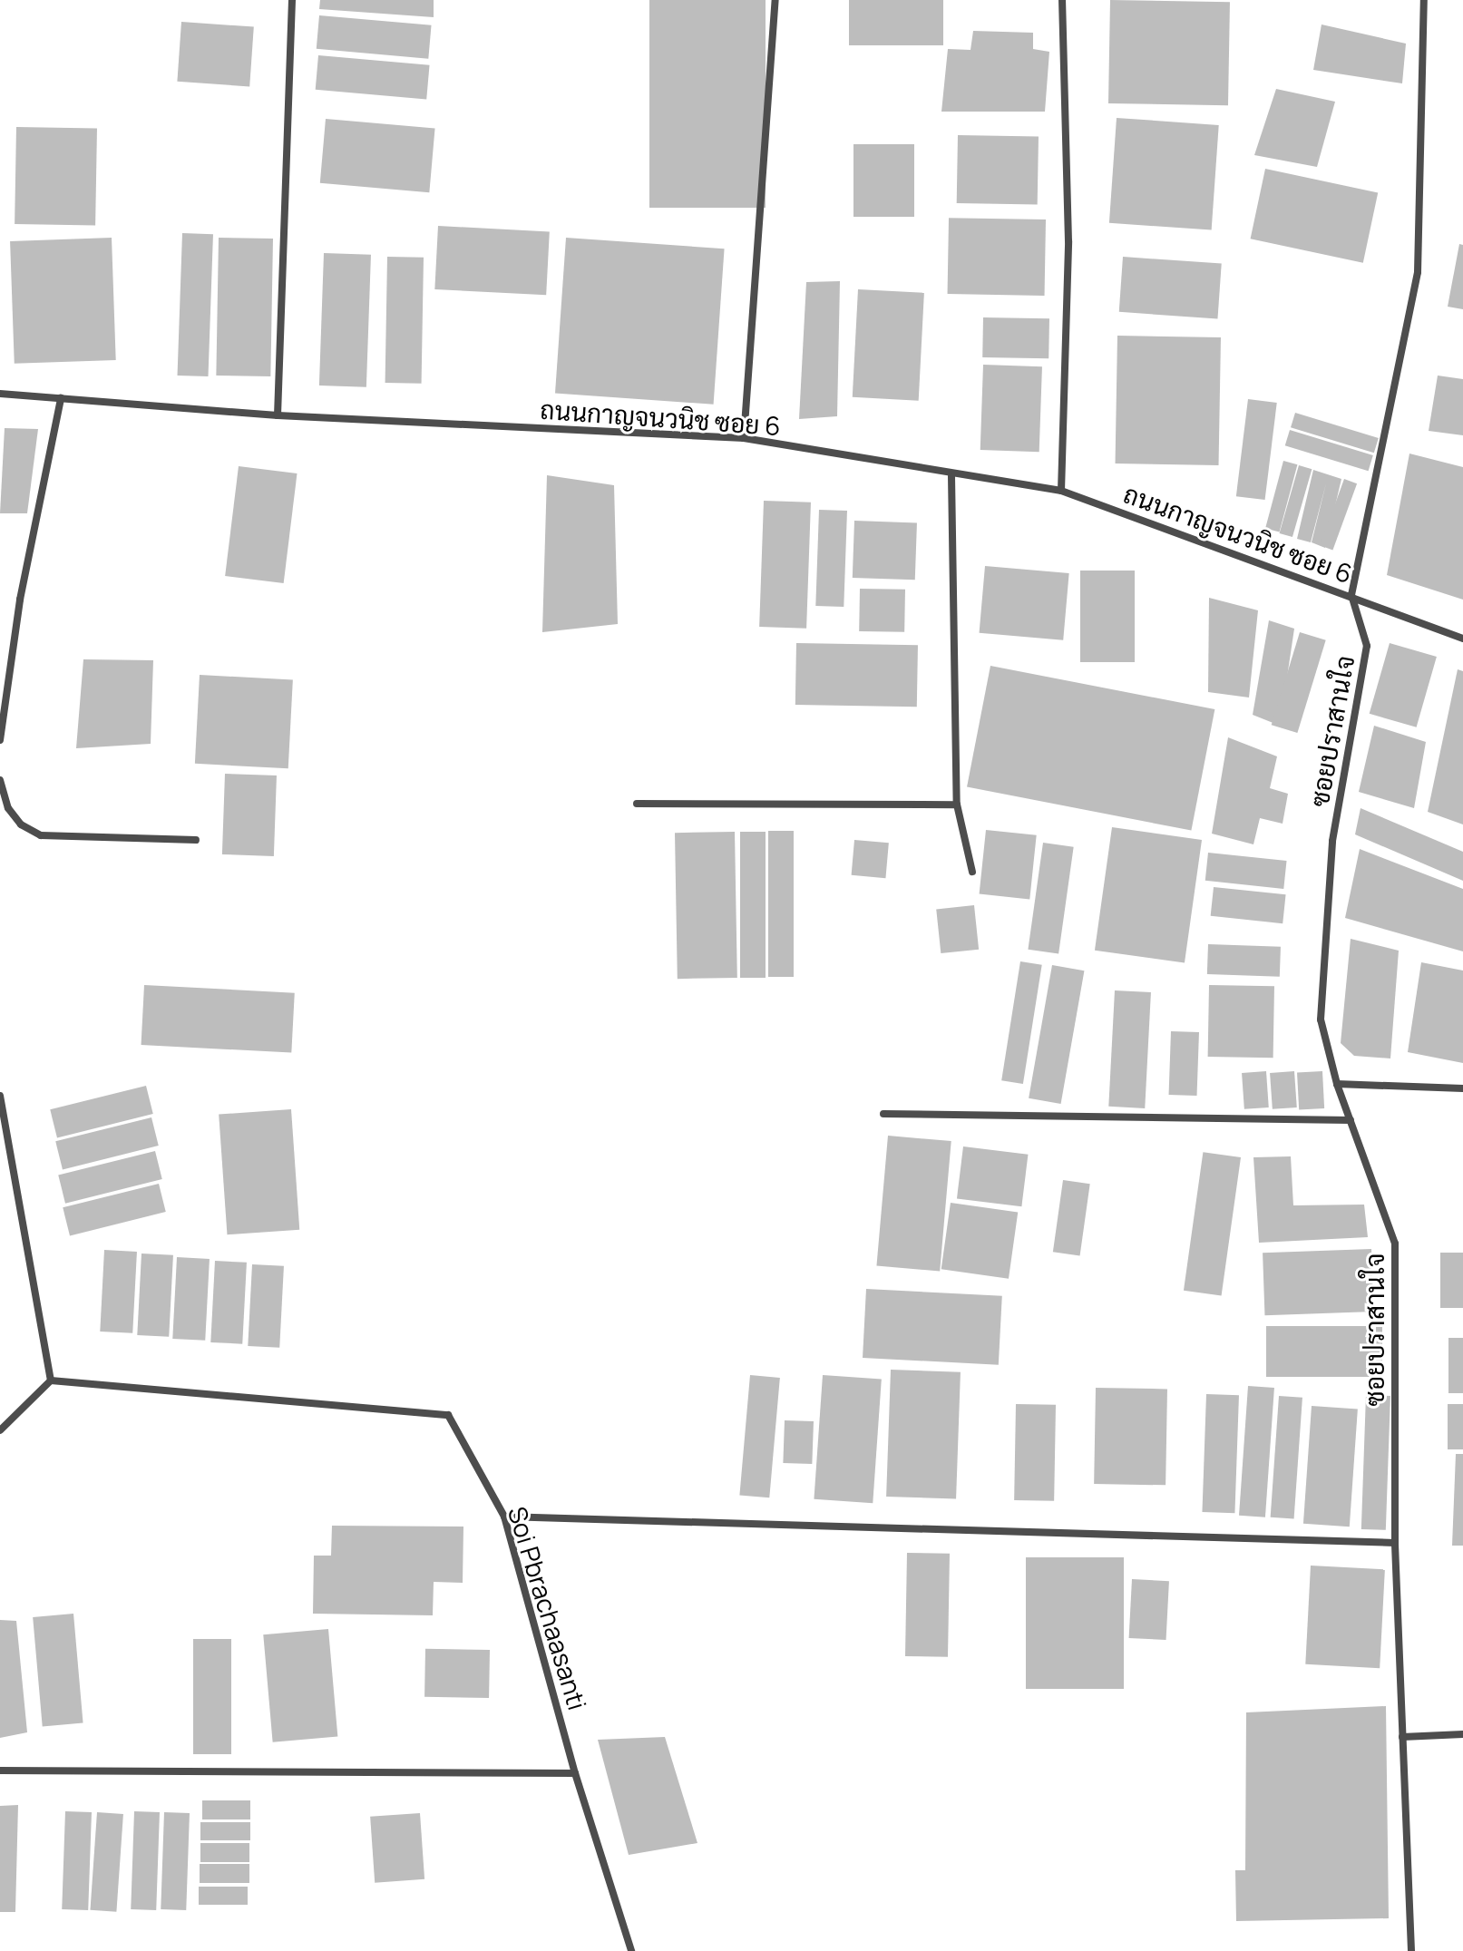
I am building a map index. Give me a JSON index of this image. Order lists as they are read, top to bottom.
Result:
{
  "streets": {
    "street": ["ถนนกาญจนวนิช ซอย 6", "ซอยปราสานใจ", "Soi Pbrachaasanti"]
  },
  "crossings": [
    ["ถนนกาญจนวนิช ซอย 6", "ซอยปราสานใจ"]
  ]
}
